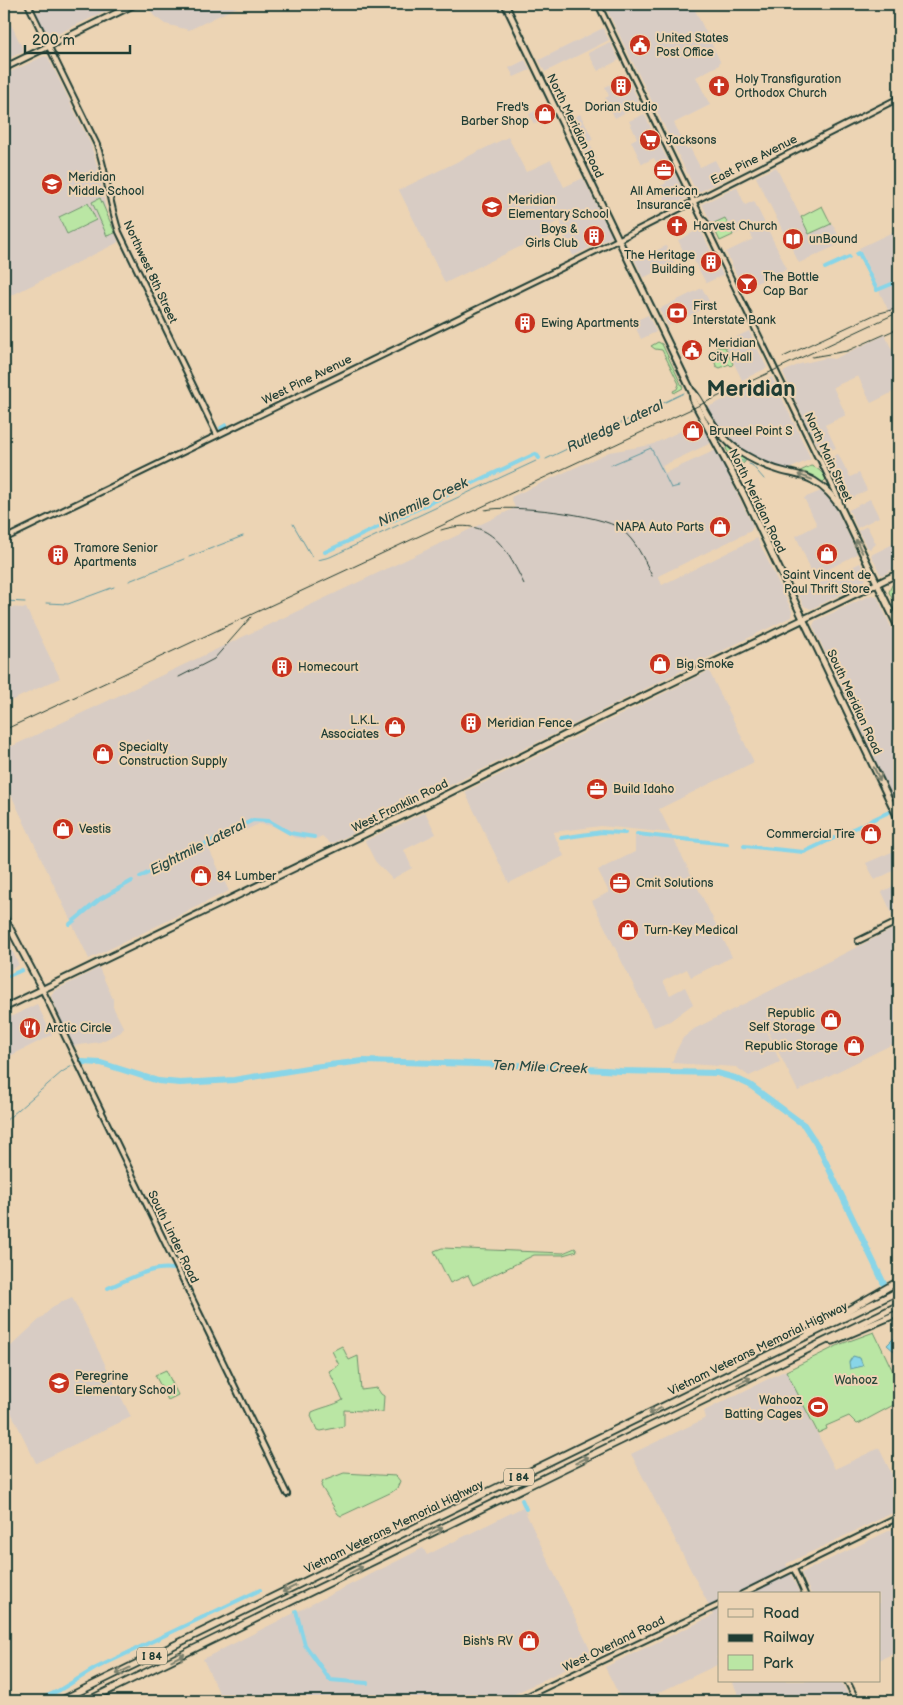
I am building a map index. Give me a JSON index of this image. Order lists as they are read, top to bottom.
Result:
{
  "streets": {
    "highway": ["Vietnam Veterans Memorial Highway", "I 84"],
    "main road": [
      "North Meridian Road",
      "North Main Street",
      "South Meridian Road",
      "West Franklin Road"
    ],
    "street": [
      "East Pine Avenue",
      "Northwest 8th Street",
      "West Pine Avenue",
      "South Linder Road",
      "West Overland Road"
    ]
  },
  "crossings": [
    ["North Meridian Road", "East Pine Avenue"],
    ["North Meridian Road", "West Pine Avenue"],
    ["North Meridian Road", "North Main Street"],
    ["North Meridian Road", "South Meridian Road"],
    ["North Meridian Road", "West Franklin Road"],
    ["East Pine Avenue", "West Pine Avenue"],
    ["East Pine Avenue", "North Main Street"],
    ["Northwest 8th Street", "West Pine Avenue"],
    ["North Main Street", "West Franklin Road"],
    ["South Meridian Road", "West Franklin Road"],
    ["West Franklin Road", "South Linder Road"]
  ],
  "one_way": ["South Meridian Road"],
  "districts": ["Meridian"],
  "water": [
    "Rutledge Lateral",
    "Ninemile Creek",
    "Eightmile Lateral",
    "Ten Mile Creek"
  ],
  "parks": ["Wahooz"],
  "places": {
    "public building": ["United States Post Office", "Meridian City Hall"],
    "building": [
      "Dorian Studio",
      "Boys & Girls Club",
      "The Heritage Building",
      "Ewing Apartments",
      "Tramore Senior Apartments",
      "Homecourt",
      "Meridian Fence"
    ],
    "church": ["Holy Transfiguration Orthodox Church", "Harvest Church"],
    "shop": [
      "Fred's Barber Shop",
      "Bruneel Point S",
      "NAPA Auto Parts",
      "Saint Vincent de Paul Thrift Store",
      "Big Smoke",
      "L.K.L. Associates",
      "Specialty Construction Supply",
      "Vestis",
      "Commercial Tire",
      "84 Lumber",
      "Turn-Key Medical",
      "Republic Self Storage",
      "Republic Storage",
      "Bish's RV"
    ],
    "supermarket": ["Jacksons"],
    "office": ["All American Insurance", "Build Idaho", "Cmit Solutions"],
    "school or university": ["Meridian Middle School", "Meridian Elementary School", "Peregrine Elementary School"],
    "library": ["unBound"],
    "bar": ["The Bottle Cap Bar"],
    "bank": ["First Interstate Bank"],
    "restaurant": ["Arctic Circle"],
    "sports": ["Wahooz Batting Cages"]
  },
  "legend": ["Road", "Railway", "Park"],
  "scale_bar": "200 m"
}
